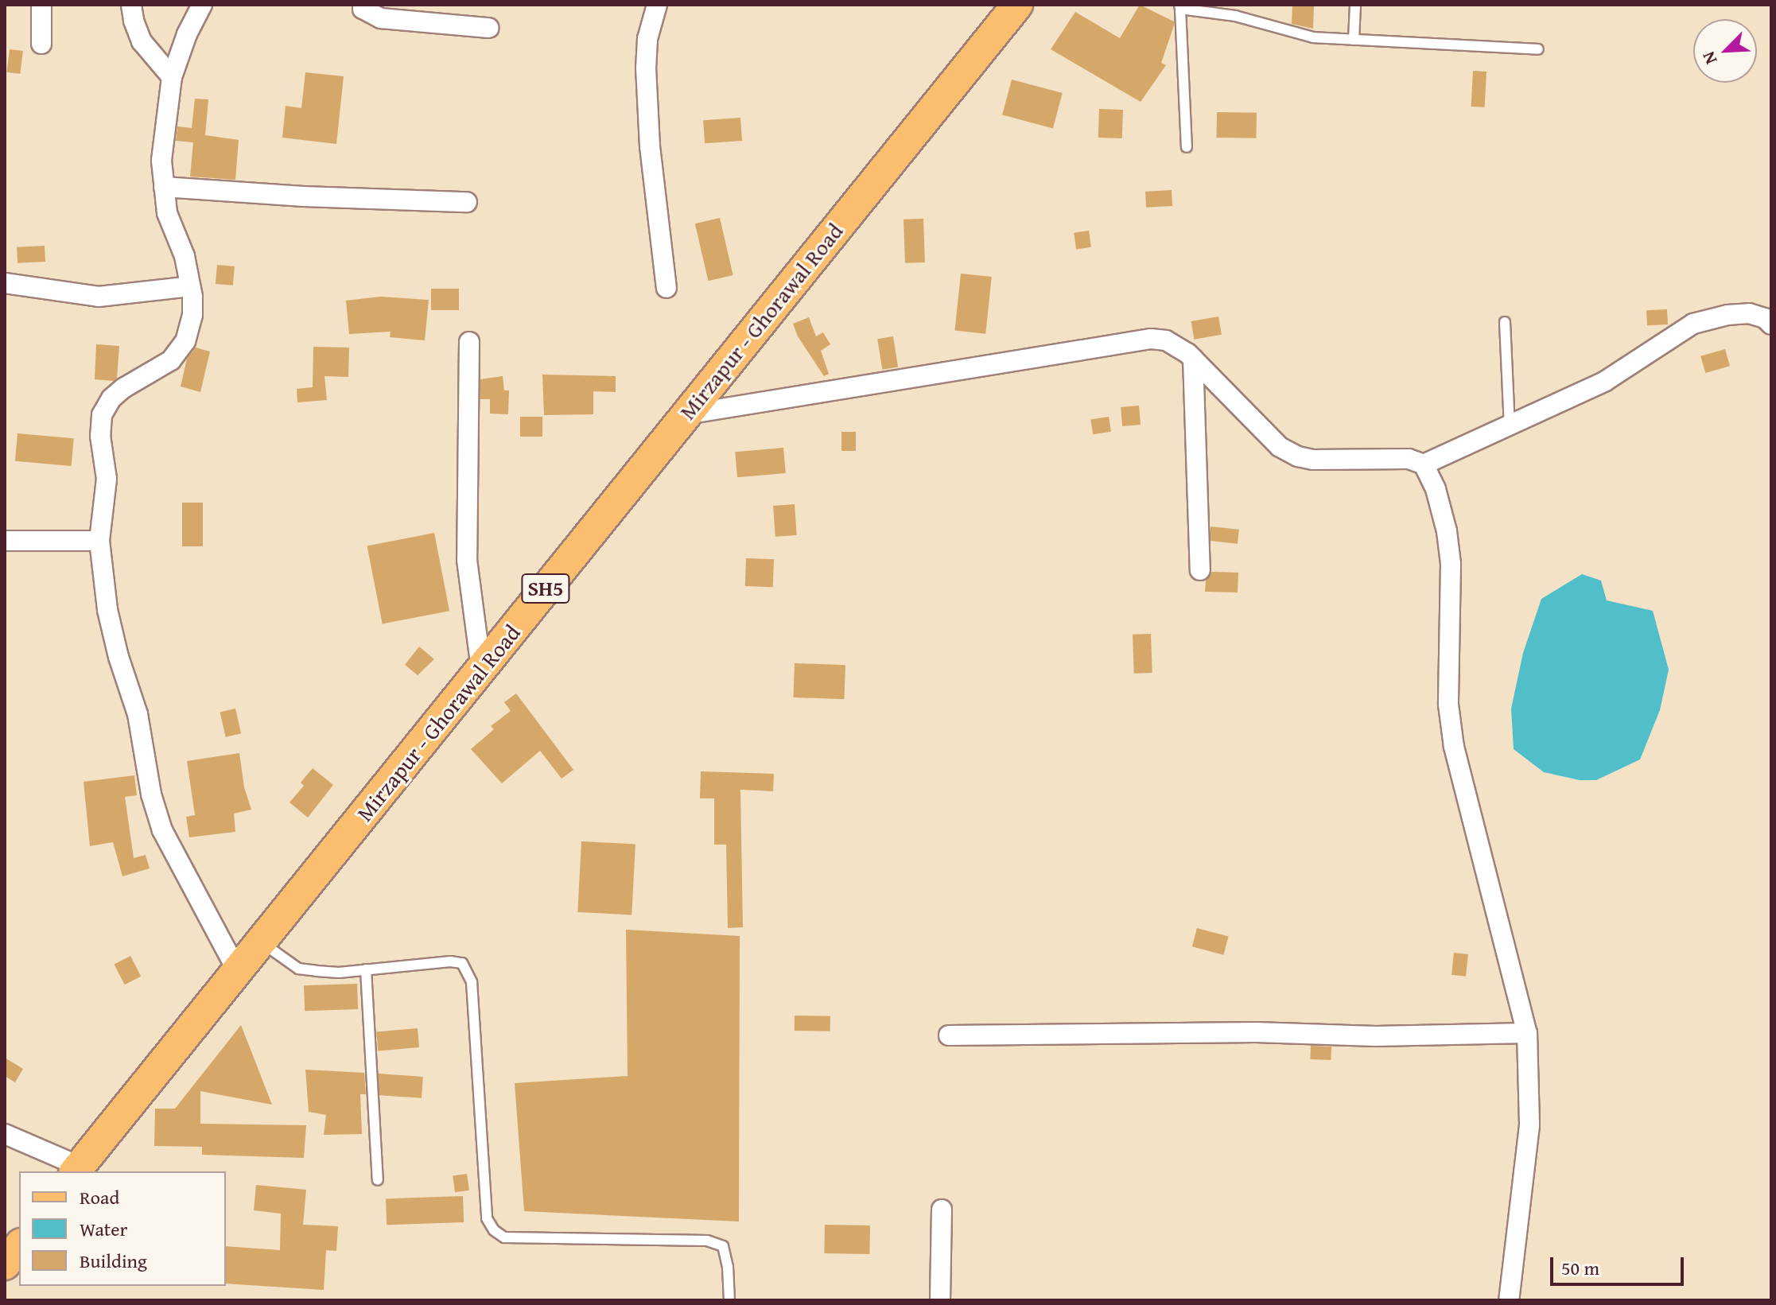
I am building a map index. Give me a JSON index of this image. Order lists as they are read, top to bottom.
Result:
{
  "streets": {
    "main road": ["Mirzapur - Ghorawal Road", "SH5"]
  },
  "legend": ["Road", "Water", "Building"],
  "scale_bar": "50 m",
  "north": "bottom left"
}
